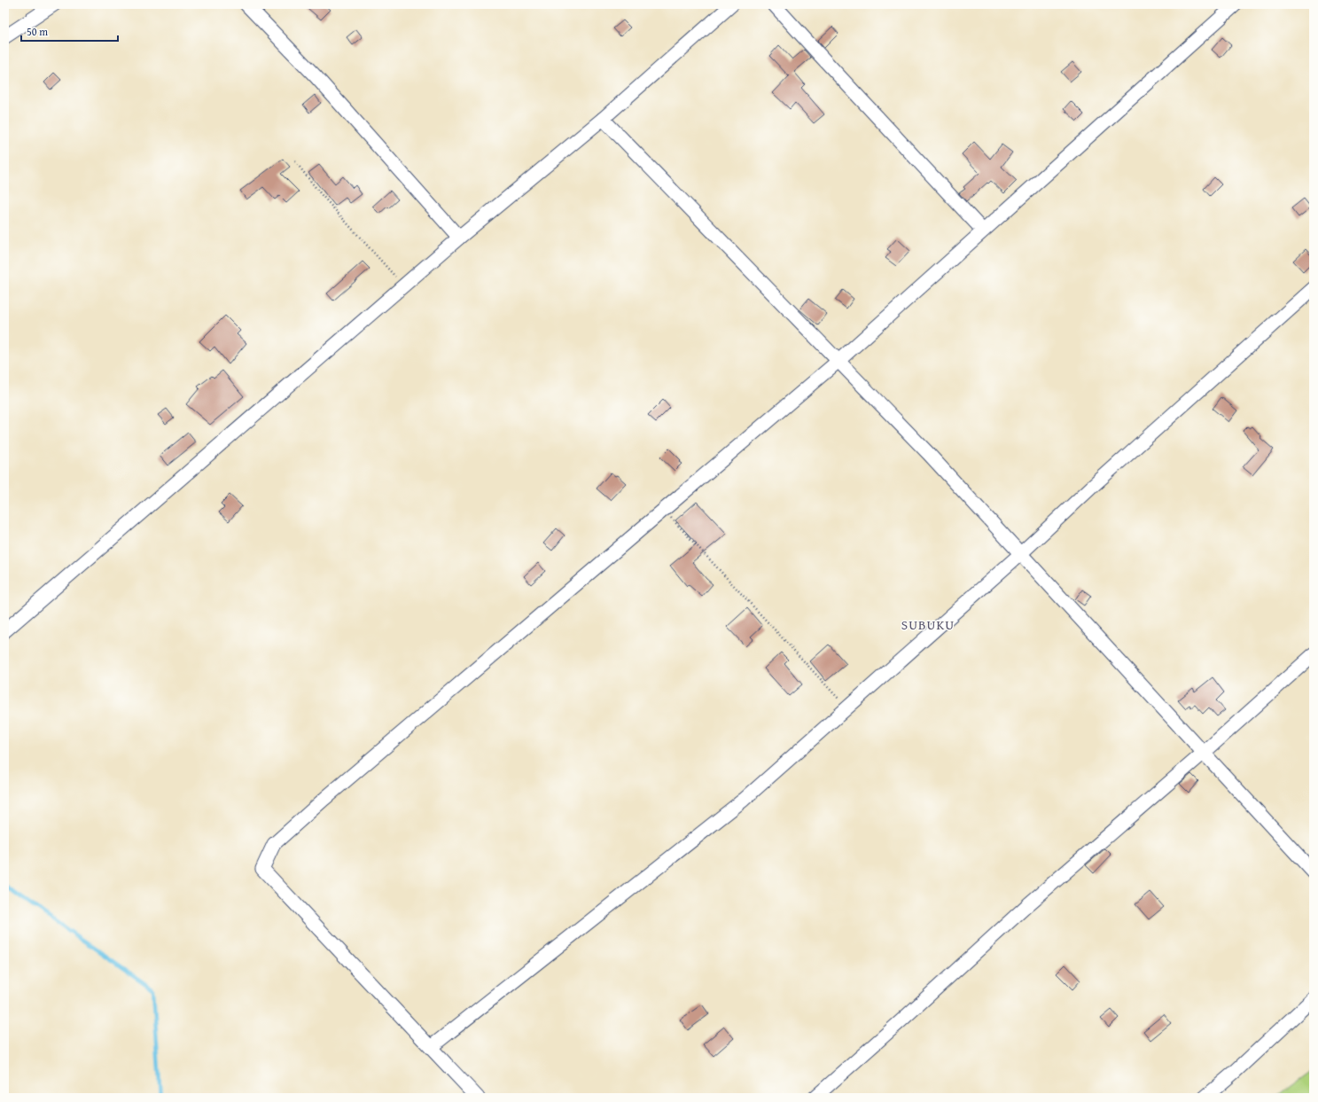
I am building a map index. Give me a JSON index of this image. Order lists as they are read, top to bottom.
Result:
{
  "districts": ["SUBUKU"],
  "scale_bar": "50 m"
}
